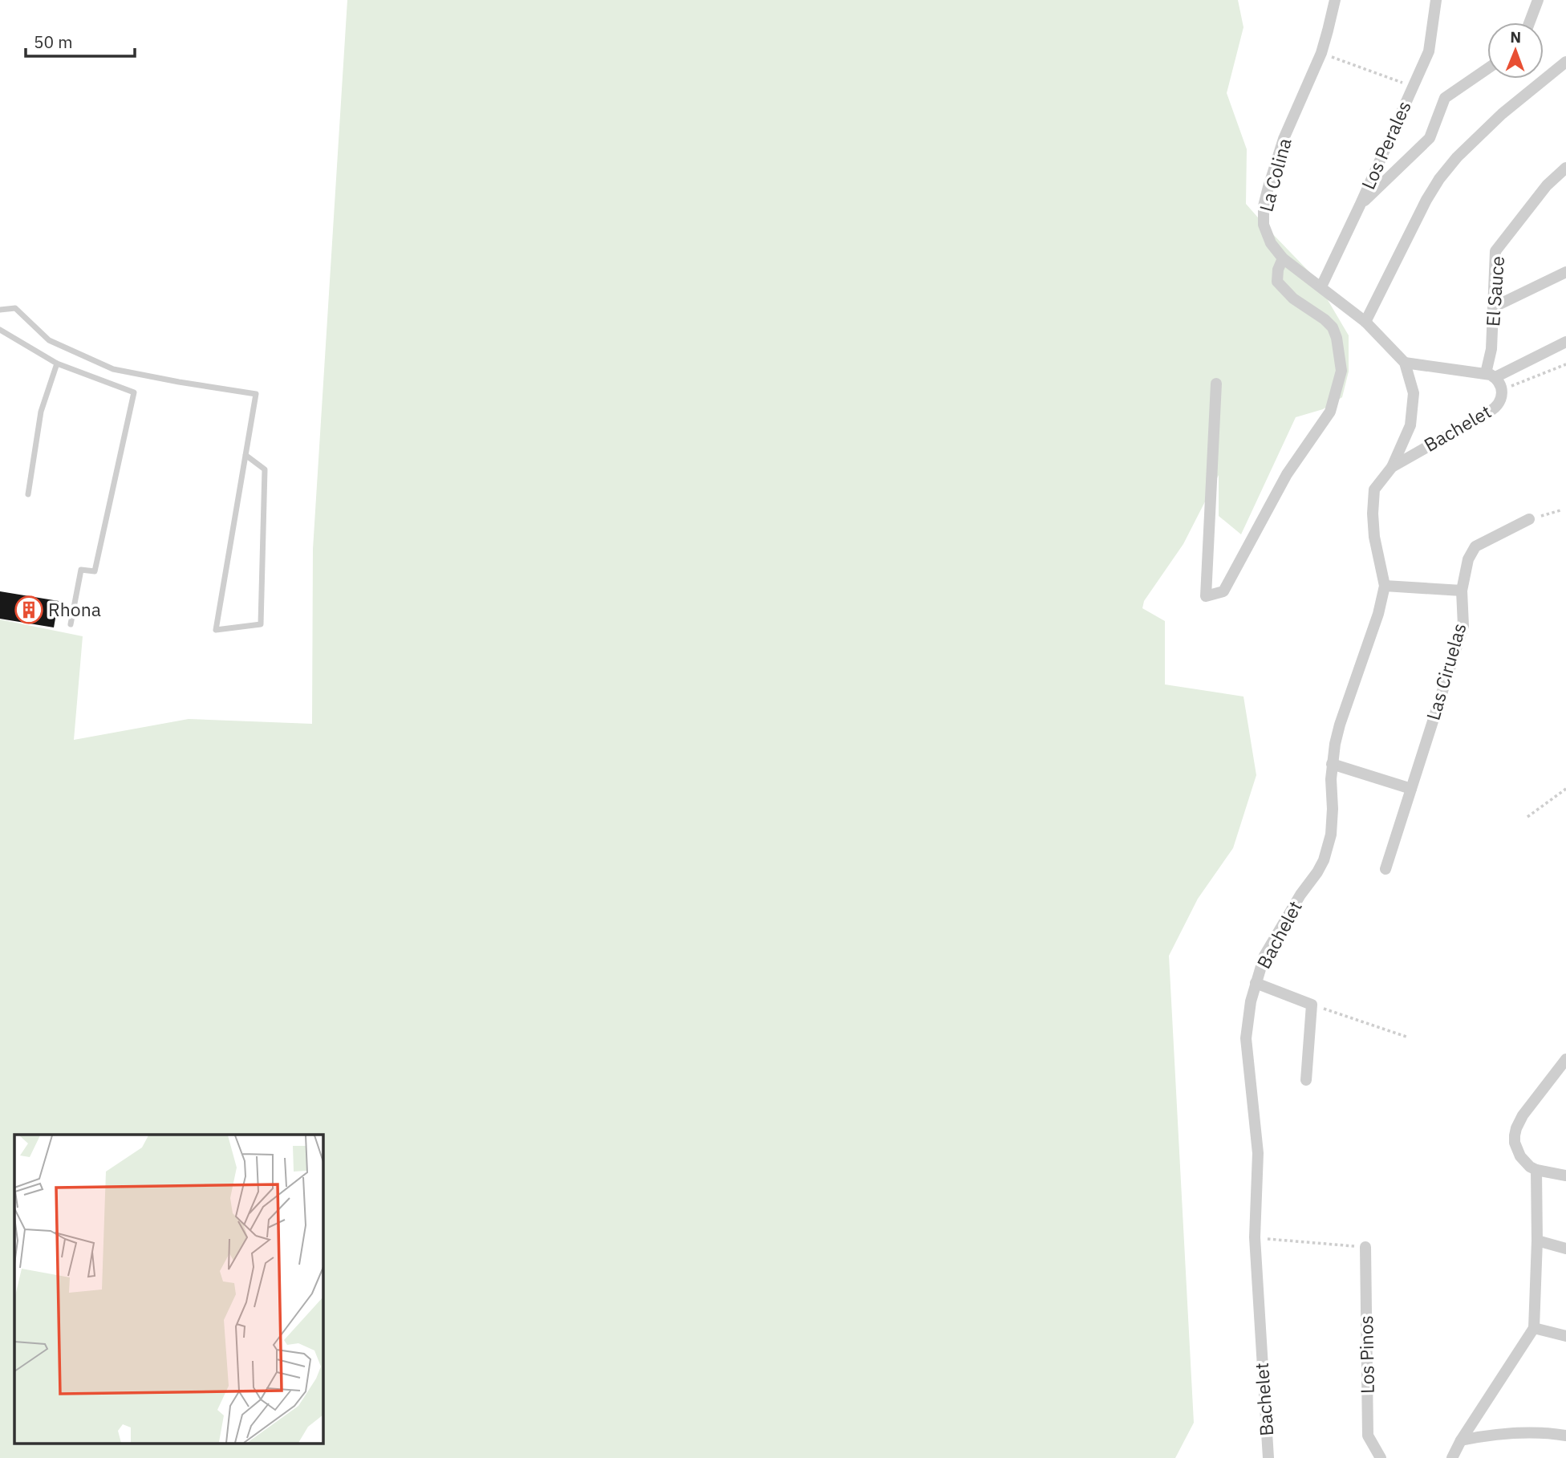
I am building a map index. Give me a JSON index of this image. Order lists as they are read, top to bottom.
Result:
{
  "streets": {
    "street": [
      "Los Perales",
      "La Colina",
      "El Sauce",
      "Bachelet",
      "Las Ciruelas",
      "Los Pinos"
    ]
  },
  "crossings": [
    ["Los Perales", "La Colina"],
    ["La Colina", "Bachelet"],
    ["El Sauce", "Bachelet"]
  ],
  "places": {
    "building": ["Rhona"]
  },
  "scale_bar": "50 m",
  "north": "top"
}
